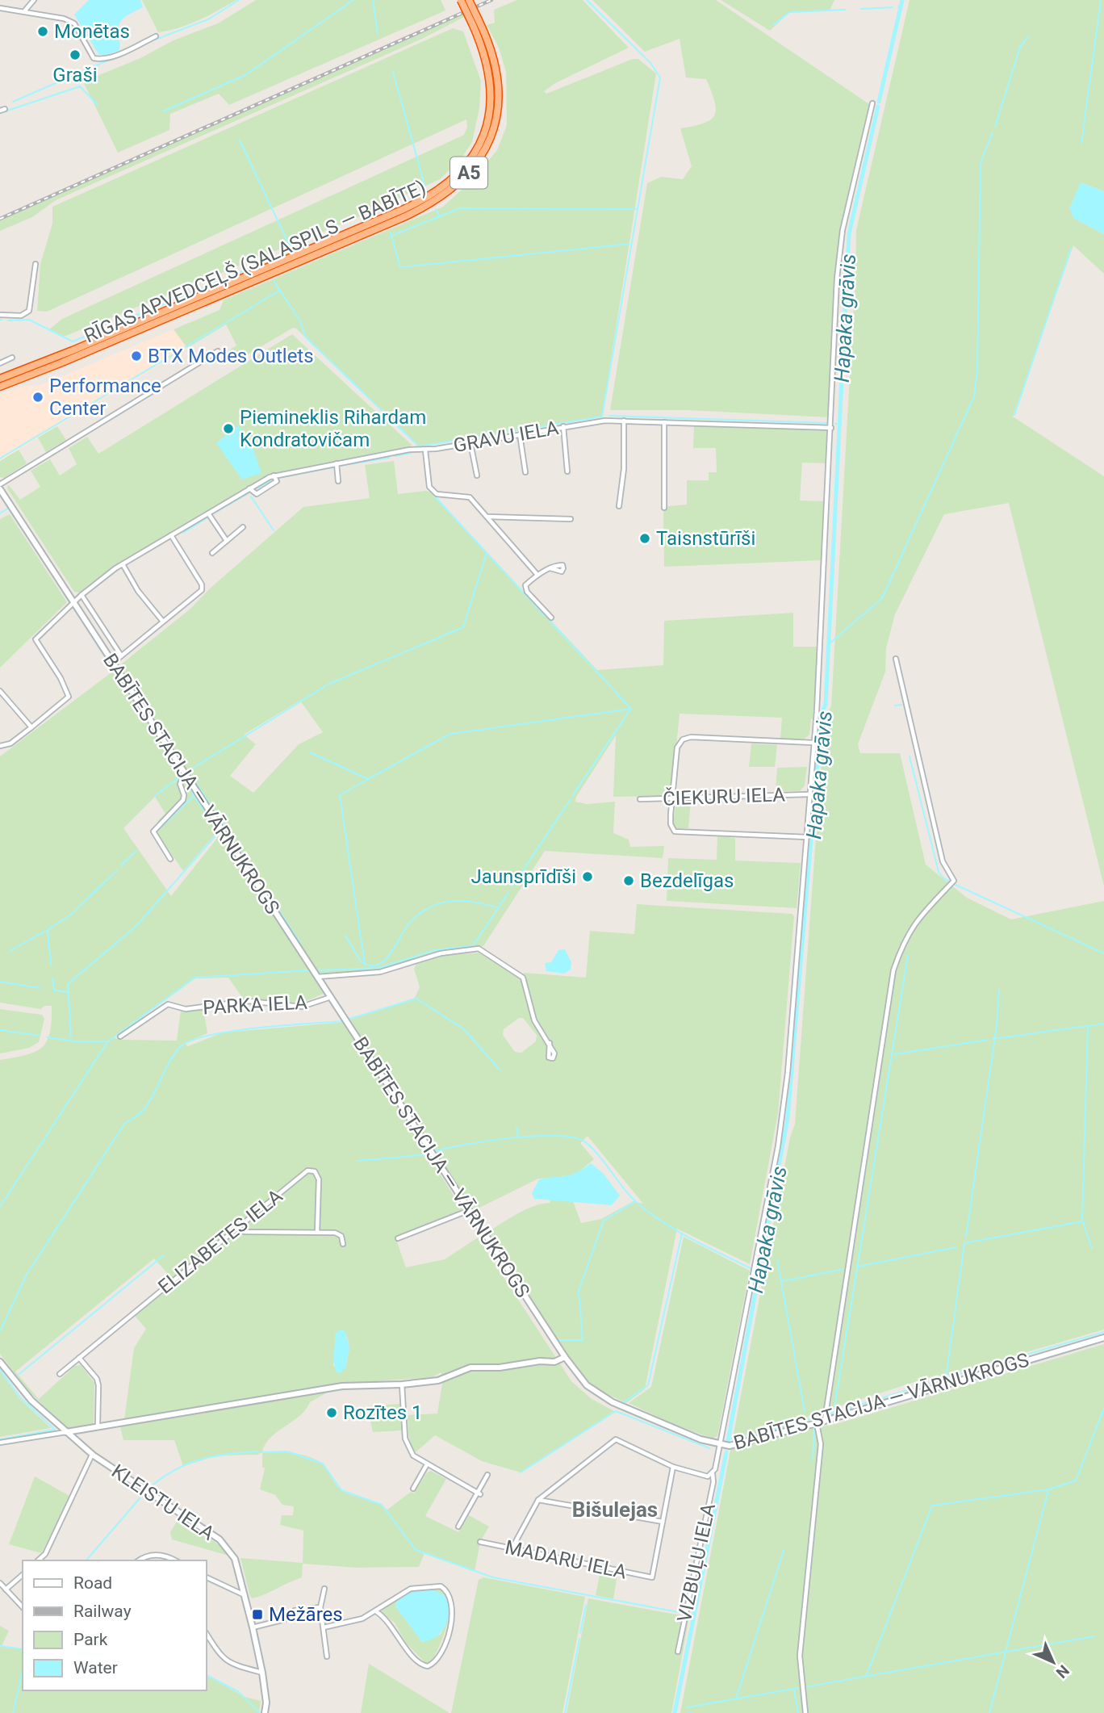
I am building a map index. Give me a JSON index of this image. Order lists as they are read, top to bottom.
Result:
{
  "streets": {
    "highway": ["A5", "RĪGAS APVEDCEĻŠ (SALASPILS — BABĪTE)"],
    "main road": ["BABĪTES STACIJA — VĀRNUKROGS", "KLEISTU IELA"],
    "street": [
      "GRAVU IELA",
      "ČIEKURU IELA",
      "PARKA IELA",
      "ELIZABETES IELA",
      "MADARU IELA",
      "VIZBUĻU IELA"
    ]
  },
  "crossings": [
    ["GRAVU IELA", "BABĪTES STACIJA — VĀRNUKROGS"],
    ["GRAVU IELA", "VIZBUĻU IELA"],
    ["BABĪTES STACIJA — VĀRNUKROGS", "PARKA IELA"],
    ["BABĪTES STACIJA — VĀRNUKROGS", "VIZBUĻU IELA"],
    ["ČIEKURU IELA", "VIZBUĻU IELA"]
  ],
  "districts": ["Bišulejas"],
  "water": ["Hapaka grāvis"],
  "places": {
    "other": [
      "Monētas",
      "Graši",
      "BTX Modes Outlets",
      "Performance Center",
      "Piemineklis Rihardam Kondratovičam",
      "Taisnstūrīši",
      "Jaunsprīdīši",
      "Bezdelīgas",
      "Rozītes 1"
    ],
    "transit": ["Mežāres"]
  },
  "legend": [
    "Road",
    "Railway",
    "Park",
    "Water"
  ],
  "north": "bottom right"
}
